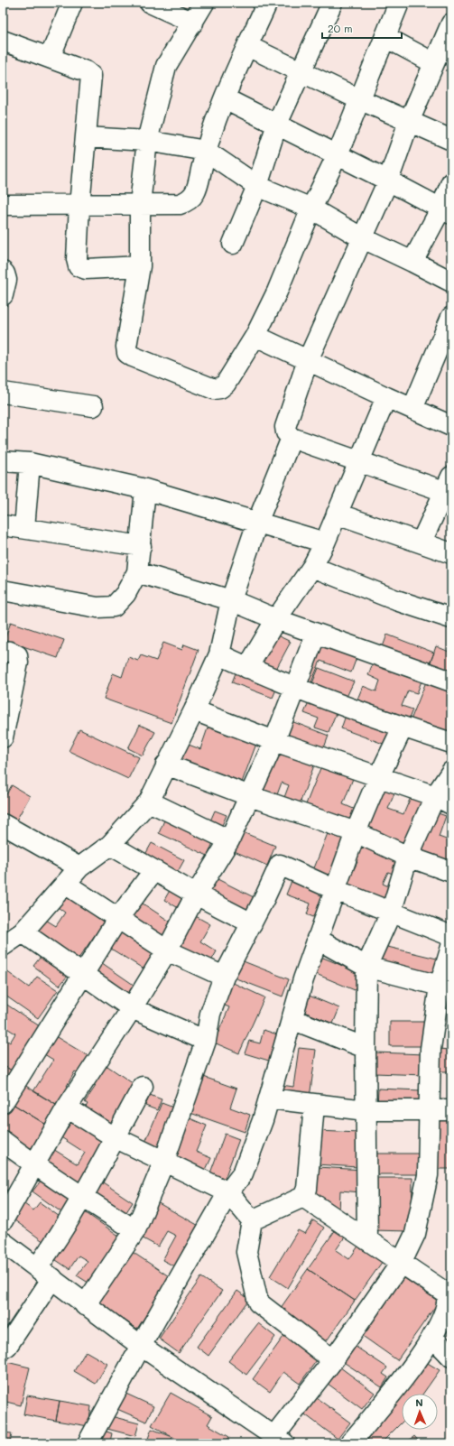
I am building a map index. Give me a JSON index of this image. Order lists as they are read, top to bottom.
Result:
{
  "scale_bar": "20 m",
  "north": "top"
}
